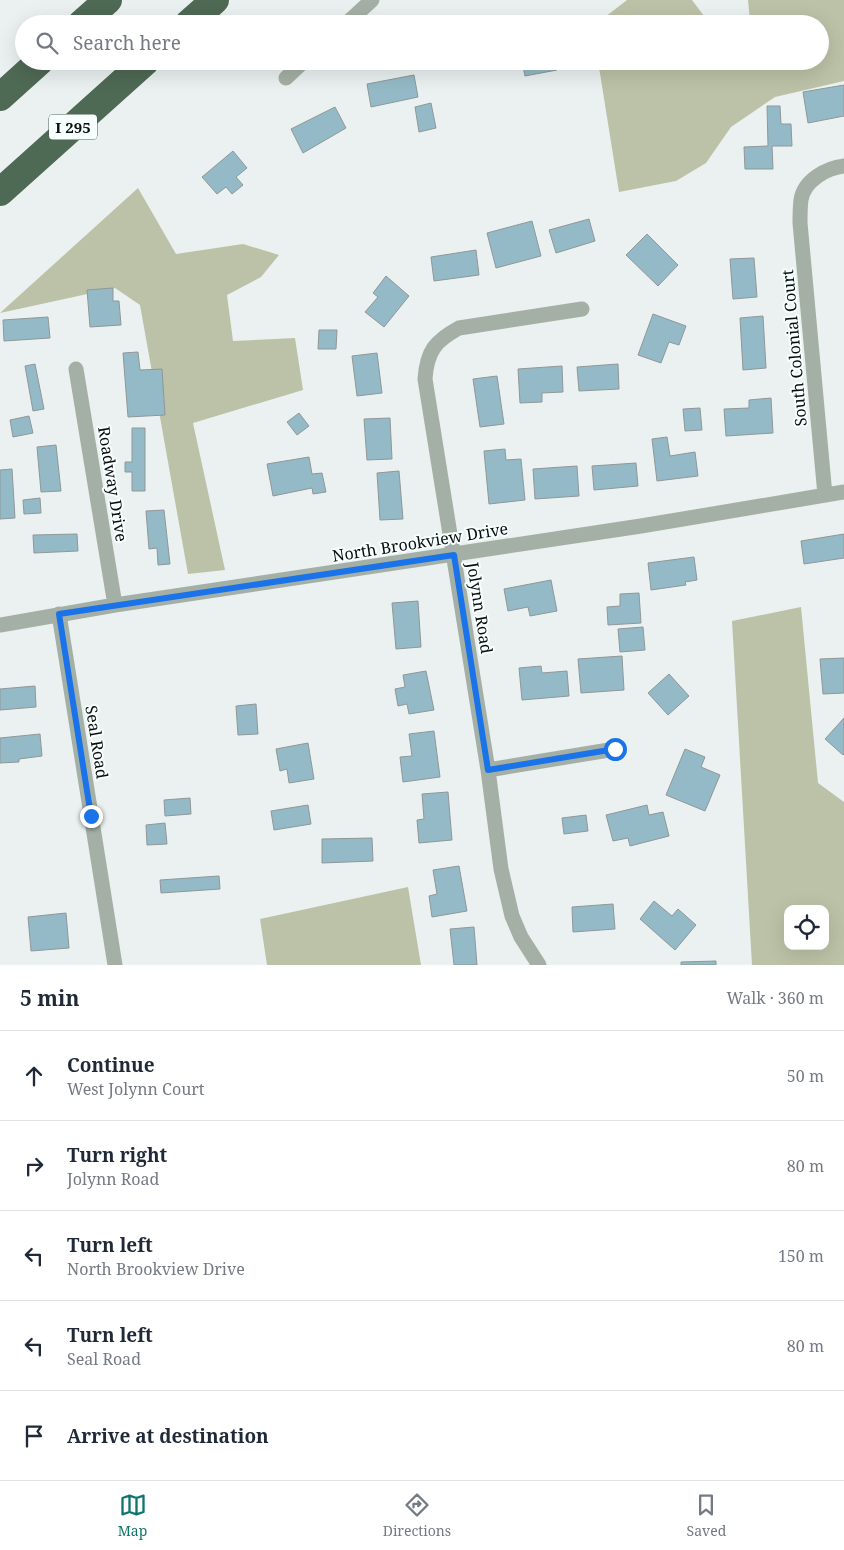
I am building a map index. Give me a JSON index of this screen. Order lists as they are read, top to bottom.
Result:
{
  "streets": {
    "highway": ["I 295"],
    "street": [
      "South Colonial Court",
      "Roadway Drive",
      "North Brookview Drive",
      "Jolynn Road",
      "Seal Road"
    ]
  },
  "crossings": [
    ["South Colonial Court", "North Brookview Drive"],
    ["Roadway Drive", "North Brookview Drive"],
    ["North Brookview Drive", "Jolynn Road"],
    ["North Brookview Drive", "Seal Road"]
  ],
  "page": {
    "search": "Search here",
    "heading": ["5 min", "Walk · 360 m"],
    "list": [
      ["Continue", "West Jolynn Court", "50 m"],
      ["Turn right", "Jolynn Road", "80 m"],
      ["Turn left", "North Brookview Drive", "150 m"],
      ["Turn left", "Seal Road", "80 m"],
      "Arrive at destination"
    ],
    "nav": ["Map", "Directions", "Saved"]
  }
}
